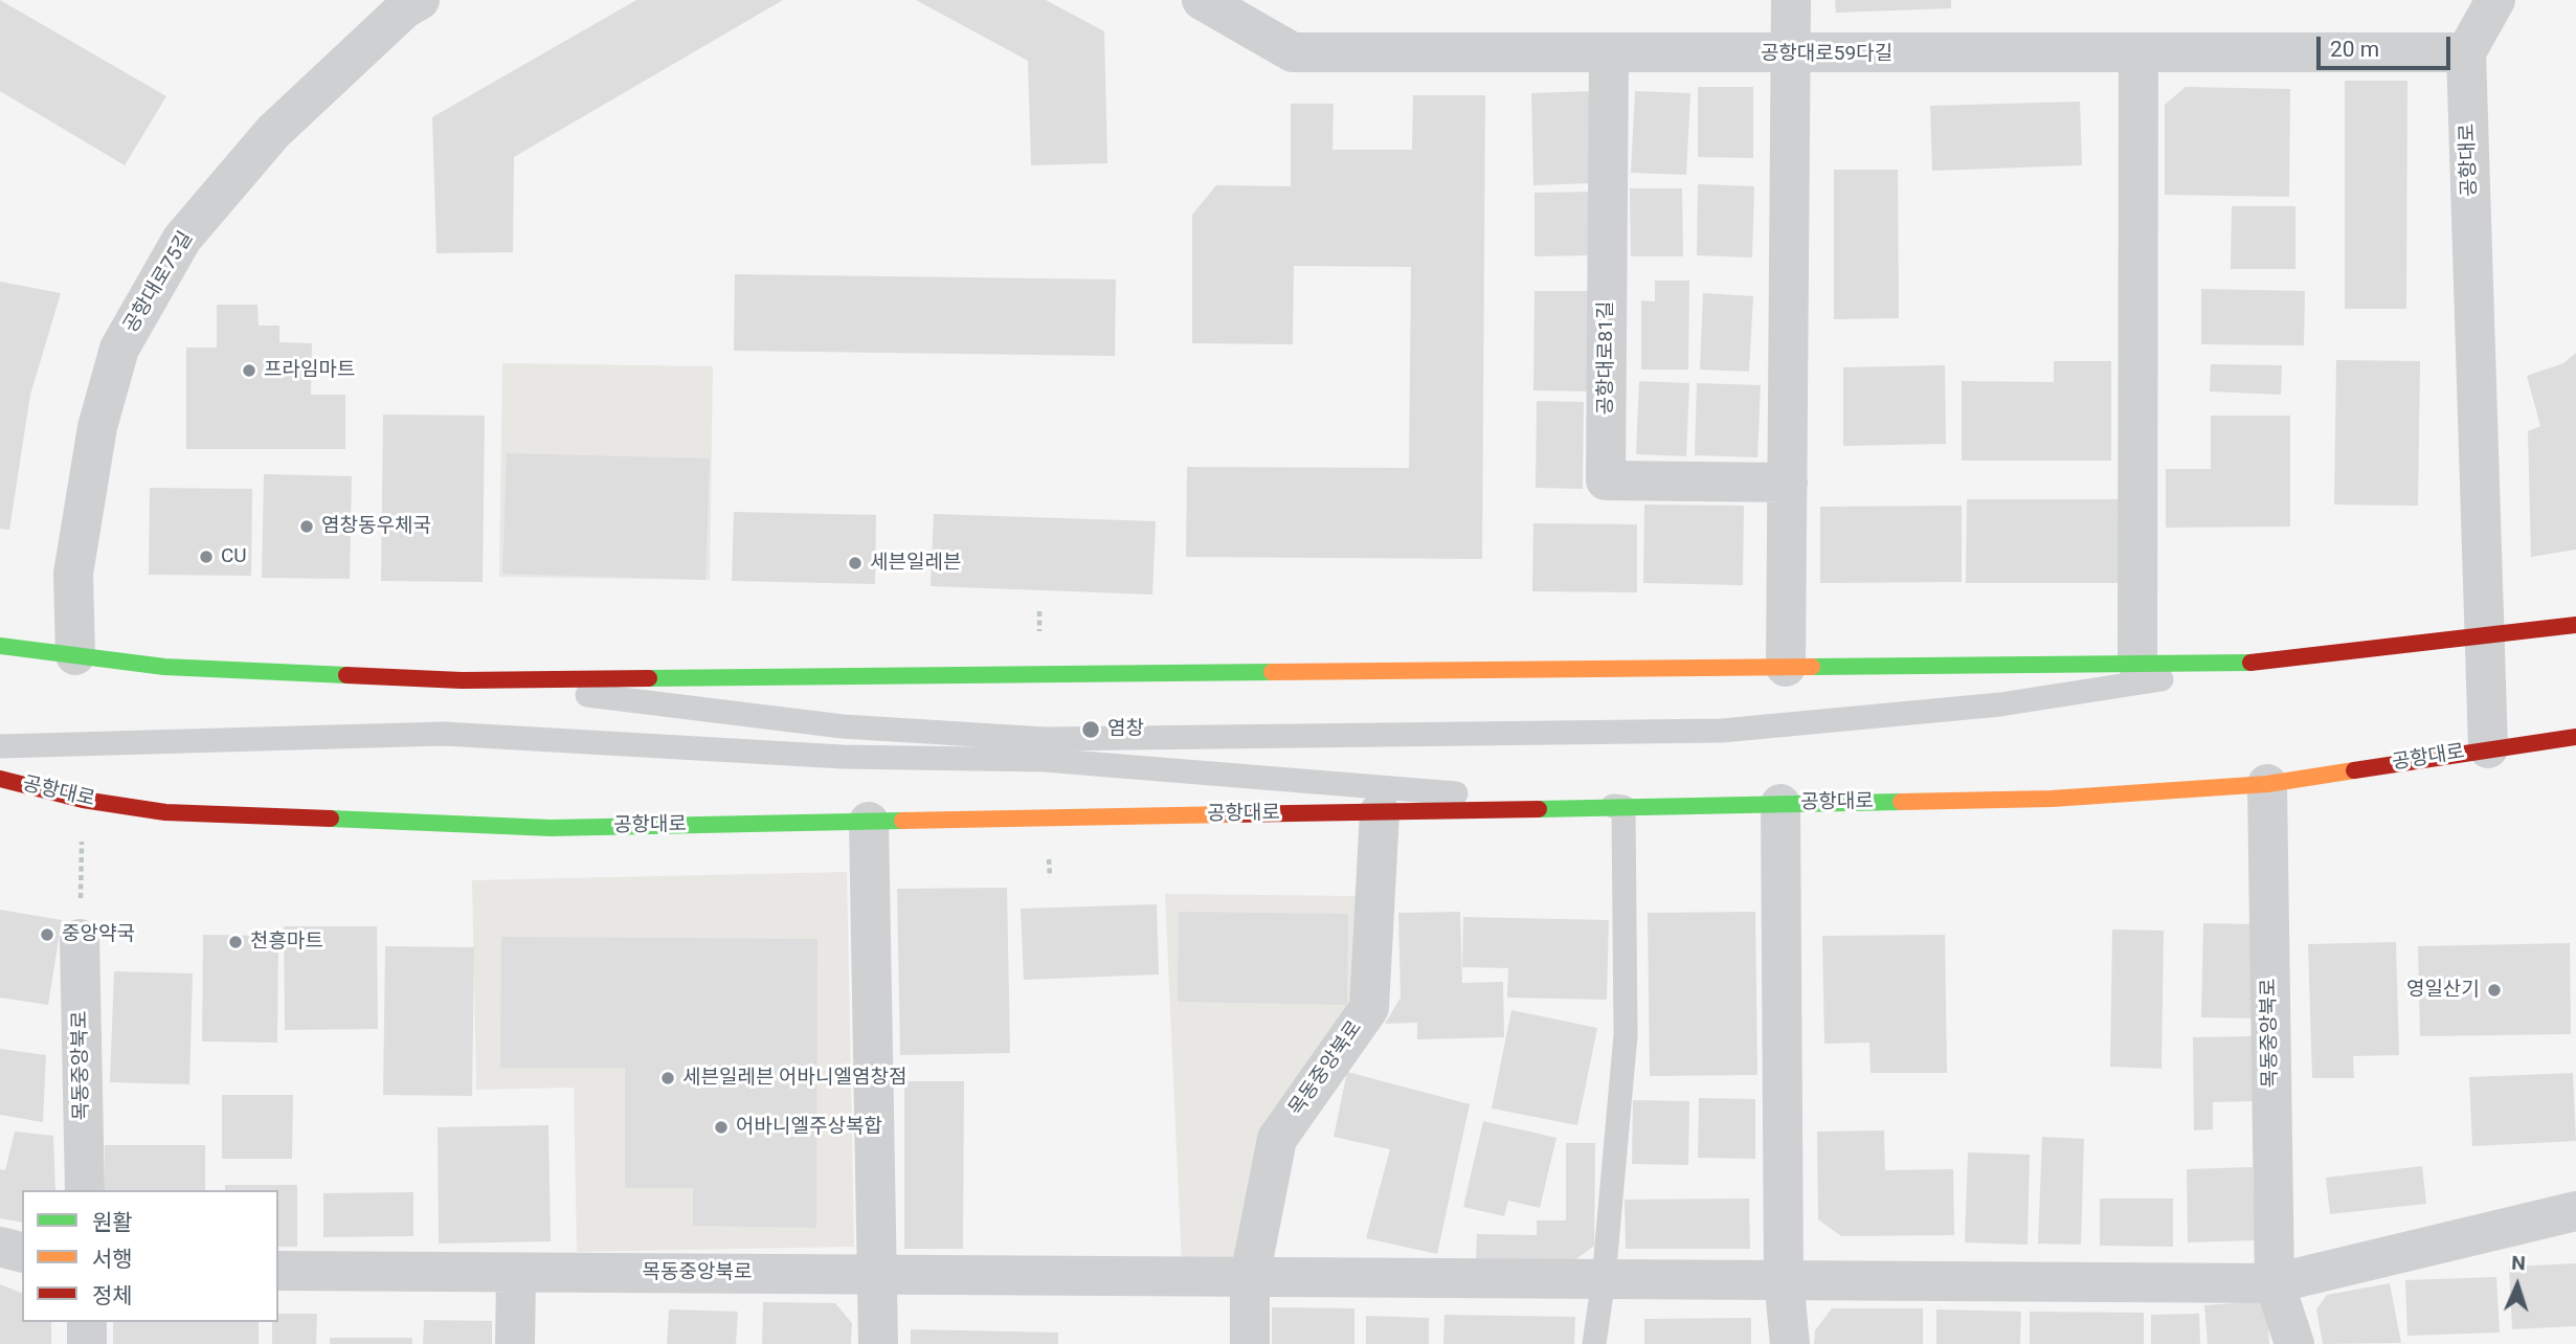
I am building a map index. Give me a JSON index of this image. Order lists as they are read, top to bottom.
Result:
{
  "streets": {
    "main road": ["공항대로"],
    "street": [
      "공항대로59다길",
      "공항대로75길",
      "공항대로81길",
      "목동중앙북로"
    ]
  },
  "crossings": [
    ["공항대로59다길", "공항대로"],
    ["공항대로59다길", "공항대로81길"],
    ["공항대로", "목동중앙북로"]
  ],
  "places": [
    "프라임마트",
    "염창동우체국",
    "CU",
    "세븐일레븐",
    "염창",
    "중앙약국",
    "천흥마트",
    "영일산기",
    "세븐일레븐 어바니엘염창점",
    "어바니엘주상복합"
  ],
  "legend": ["원활", "서행", "정체"],
  "scale_bar": "20 m",
  "north": "top"
}
